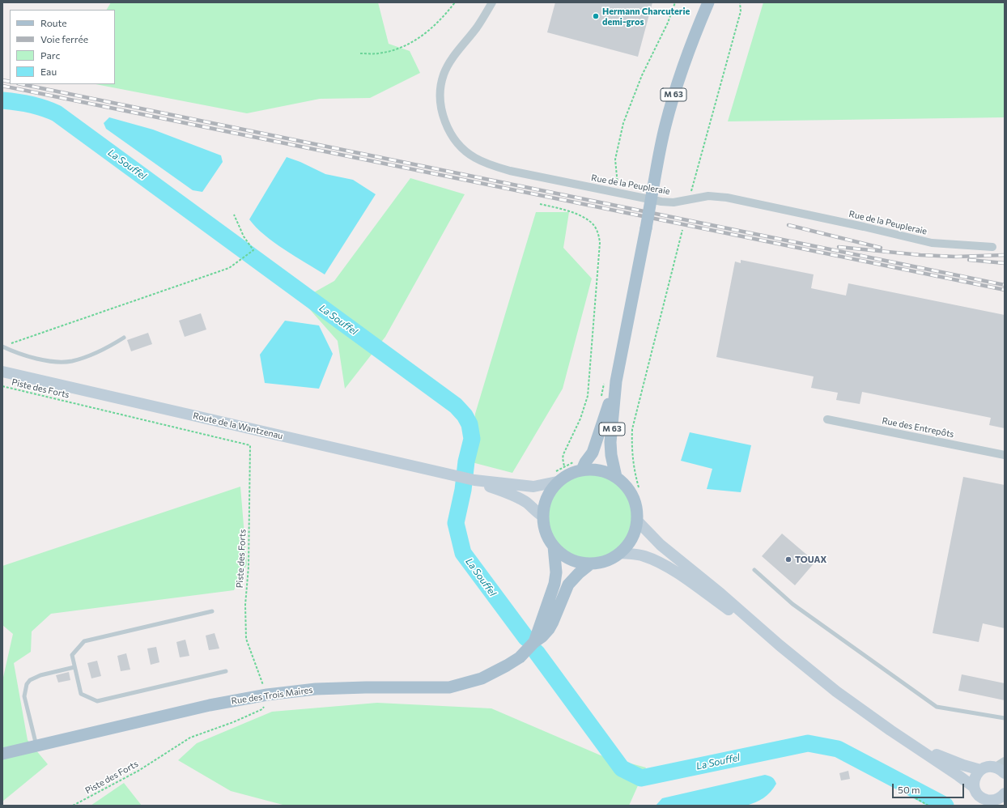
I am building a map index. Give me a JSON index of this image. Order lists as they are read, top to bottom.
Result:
{
  "streets": {
    "main road": ["M 63", "Route de la Wantzenau", "Rue des Trois Maires"],
    "street": ["Rue de la Peupleraie", "Rue des Entrepôts"],
    "path": ["Piste des Forts"]
  },
  "crossings": [
    ["M 63", "Route de la Wantzenau"],
    ["M 63", "Rue des Trois Maires"],
    ["Piste des Forts", "Rue des Trois Maires"],
    ["Route de la Wantzenau", "Rue des Trois Maires"]
  ],
  "water": ["La Souffel"],
  "places": ["Hermann Charcuterie demi-gros", "TOUAX"],
  "legend": [
    "Route",
    "Voie ferrée",
    "Parc",
    "Eau"
  ],
  "scale_bar": "50 m"
}
